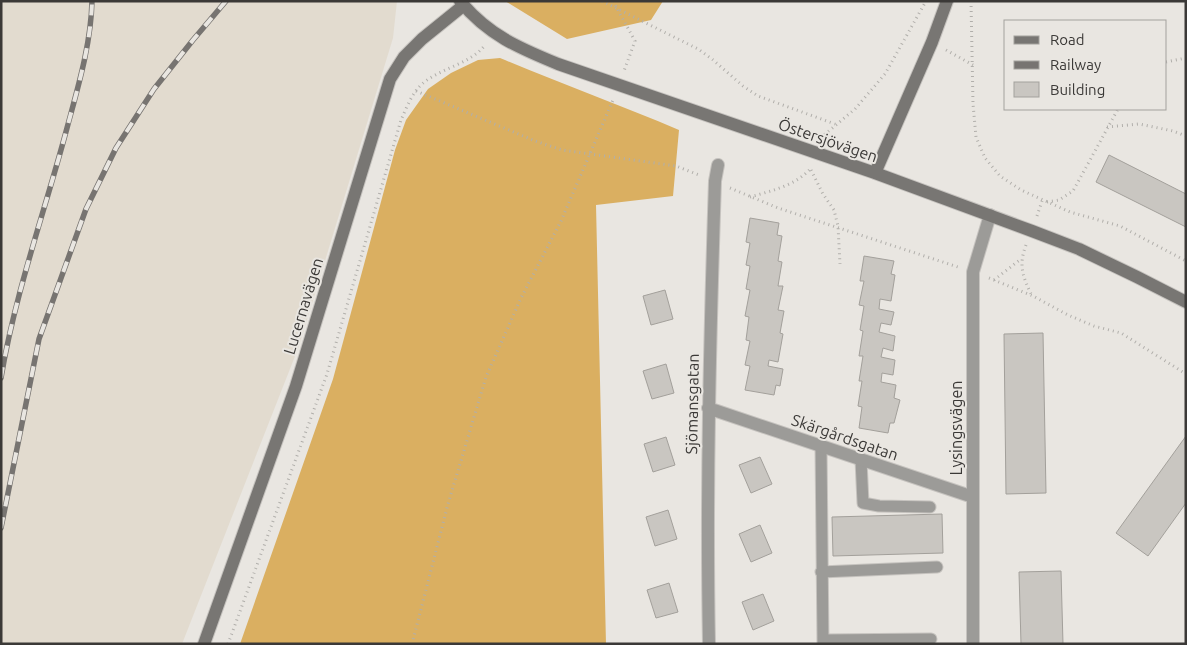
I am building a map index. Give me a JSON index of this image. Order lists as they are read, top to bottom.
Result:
{
  "streets": {
    "street": [
      "Östersjövägen",
      "Lucernavägen",
      "Sjömansgatan",
      "Lysingsvägen",
      "Skärgårdsgatan"
    ]
  },
  "crossings": [
    ["Östersjövägen", "Lucernavägen"],
    ["Östersjövägen", "Lysingsvägen"],
    ["Sjömansgatan", "Skärgårdsgatan"],
    ["Lysingsvägen", "Skärgårdsgatan"]
  ],
  "legend": ["Road", "Railway", "Building"]
}
